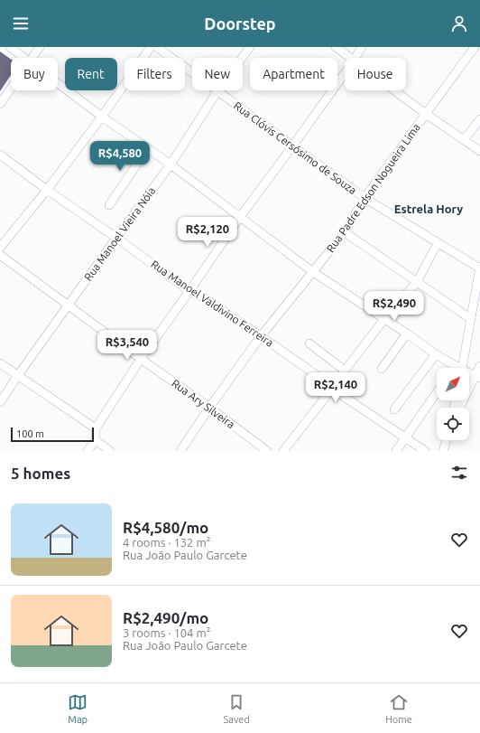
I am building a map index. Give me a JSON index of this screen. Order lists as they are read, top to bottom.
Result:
{
  "streets": {
    "street": [
      "Rua Clóvis Cersósimo de Souza",
      "Rua Padre Edson Nogueira Lima",
      "Rua Manoel Vieira Nóia",
      "Rua Manoel Valdivino Ferreira",
      "Rua Ary Silveira"
    ]
  },
  "crossings": [
    ["Rua Clóvis Cersósimo de Souza", "Rua Padre Edson Nogueira Lima"],
    ["Rua Clóvis Cersósimo de Souza", "Rua Manoel Vieira Nóia"],
    ["Rua Padre Edson Nogueira Lima", "Rua Manoel Valdivino Ferreira"],
    ["Rua Padre Edson Nogueira Lima", "Rua Ary Silveira"],
    ["Rua Manoel Vieira Nóia", "Rua Manoel Valdivino Ferreira"],
    ["Rua Manoel Vieira Nóia", "Rua Ary Silveira"]
  ],
  "districts": ["Estrela Hory"],
  "scale_bar": "100 m",
  "north": "top right",
  "page": {
    "header": "Doorstep",
    "chip": [
      "Buy",
      "Rent",
      "Filters",
      "New",
      "Apartment",
      "House"
    ],
    "price": [
      "R$4,580",
      "R$2,120",
      "R$2,490",
      "R$3,540",
      "R$2,140"
    ],
    "scale": "100 m",
    "heading": "5 homes",
    "list": [
      {
        "name": "R$4,580/mo",
        "note": "4 rooms · 132 m² · Rua João Paulo Garcete"
      },
      {
        "name": "R$2,490/mo",
        "note": "3 rooms · 104 m² · Rua João Paulo Garcete"
      }
    ],
    "tabs": ["Map", "Saved", "Home"]
  }
}
